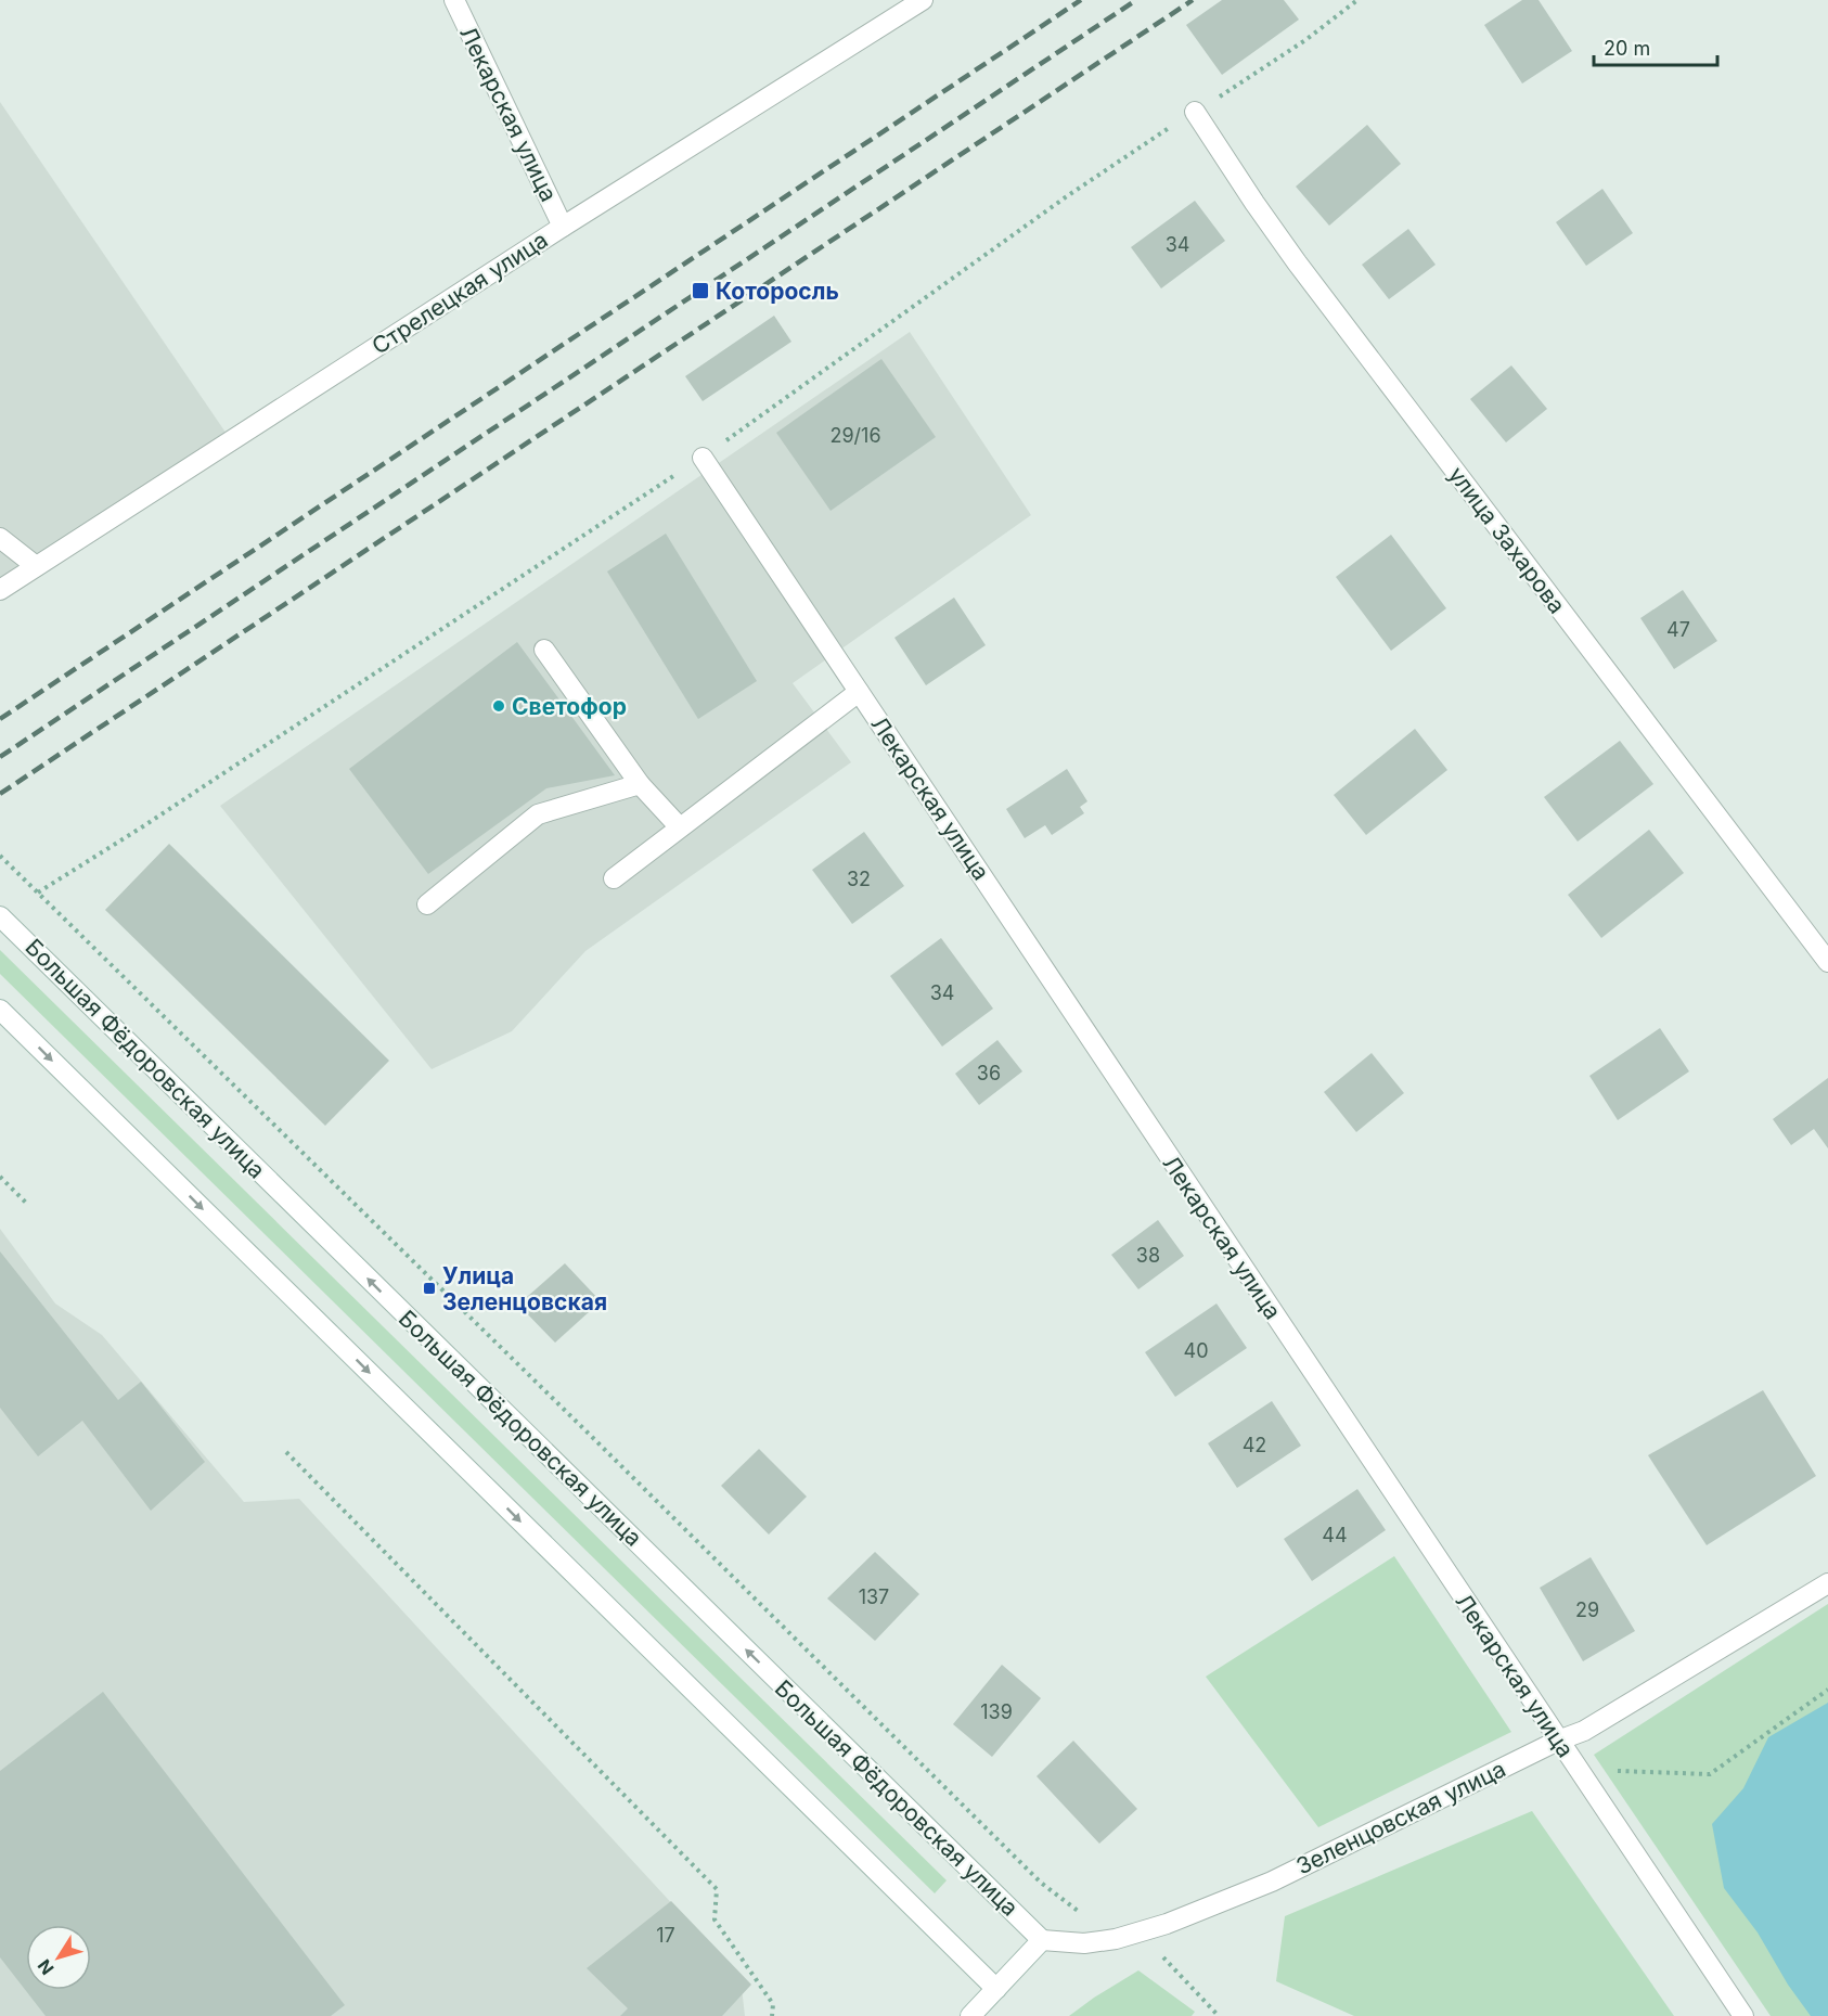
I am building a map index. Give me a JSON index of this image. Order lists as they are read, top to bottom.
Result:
{
  "streets": {
    "street": [
      "Лекарская улица",
      "Стрелецкая улица",
      "улица Захарова",
      "Большая Фёдоровская улица",
      "Зеленцовская улица"
    ]
  },
  "crossings": [
    ["Лекарская улица", "Стрелецкая улица"],
    ["Лекарская улица", "Зеленцовская улица"],
    ["Большая Фёдоровская улица", "Зеленцовская улица"]
  ],
  "places": {
    "transit": ["Которосль", "Улица Зеленцовская"],
    "other": ["Светофор"]
  },
  "house_numbers": [
    "34",
    "29/16",
    "47",
    "32",
    "34",
    "36",
    "38",
    "40",
    "42",
    "44",
    "137",
    "29",
    "139",
    "17"
  ],
  "scale_bar": "20 m",
  "north": "bottom left"
}
